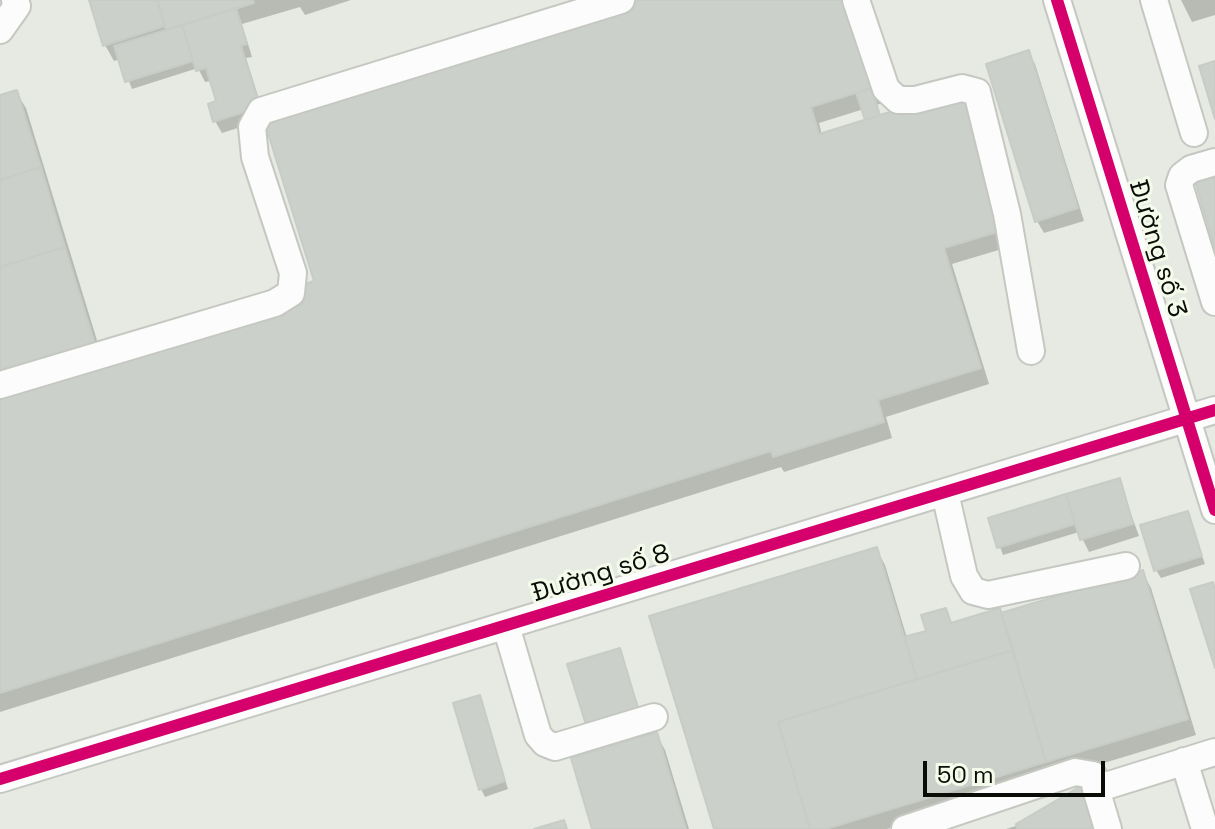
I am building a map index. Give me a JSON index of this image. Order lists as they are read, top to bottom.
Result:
{
  "streets": {
    "street": ["Đường số 3", "Đường số 8"]
  },
  "crossings": [
    ["Đường số 3", "Đường số 8"]
  ],
  "scale_bar": "50 m"
}
